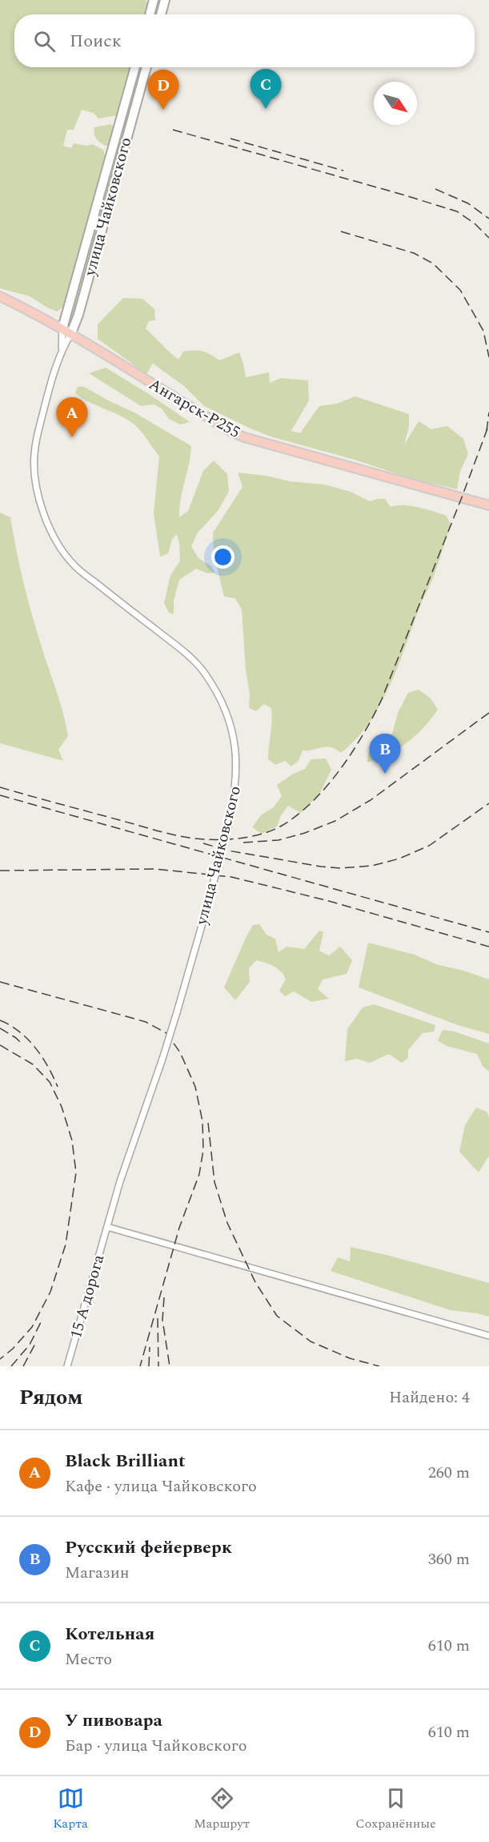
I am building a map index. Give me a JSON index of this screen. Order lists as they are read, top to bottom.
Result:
{
  "streets": {
    "main road": ["улица Чайковского", "Ангарск-Р255"],
    "street": ["15 А дорога"]
  },
  "crossings": [
    ["улица Чайковского", "Ангарск-Р255"],
    ["улица Чайковского", "15 А дорога"]
  ],
  "north": "bottom right",
  "page": {
    "search": "Поиск",
    "pins": [
      "C",
      "D",
      "A",
      "B"
    ],
    "heading": ["Рядом", "Найдено: 4"],
    "list": [
      {
        "mark": "A",
        "name": "Black Brilliant",
        "note": "Кафе · улица Чайковского",
        "value": "260 m"
      },
      {
        "mark": "B",
        "name": "Русский фейерверк",
        "note": "Магазин",
        "value": "360 m"
      },
      {
        "mark": "C",
        "name": "Котельная",
        "note": "Место",
        "value": "610 m"
      },
      {
        "mark": "D",
        "name": "У пивовара",
        "note": "Бар · улица Чайковского",
        "value": "610 m"
      }
    ],
    "nav": ["Карта", "Маршрут", "Сохранённые"]
  }
}
